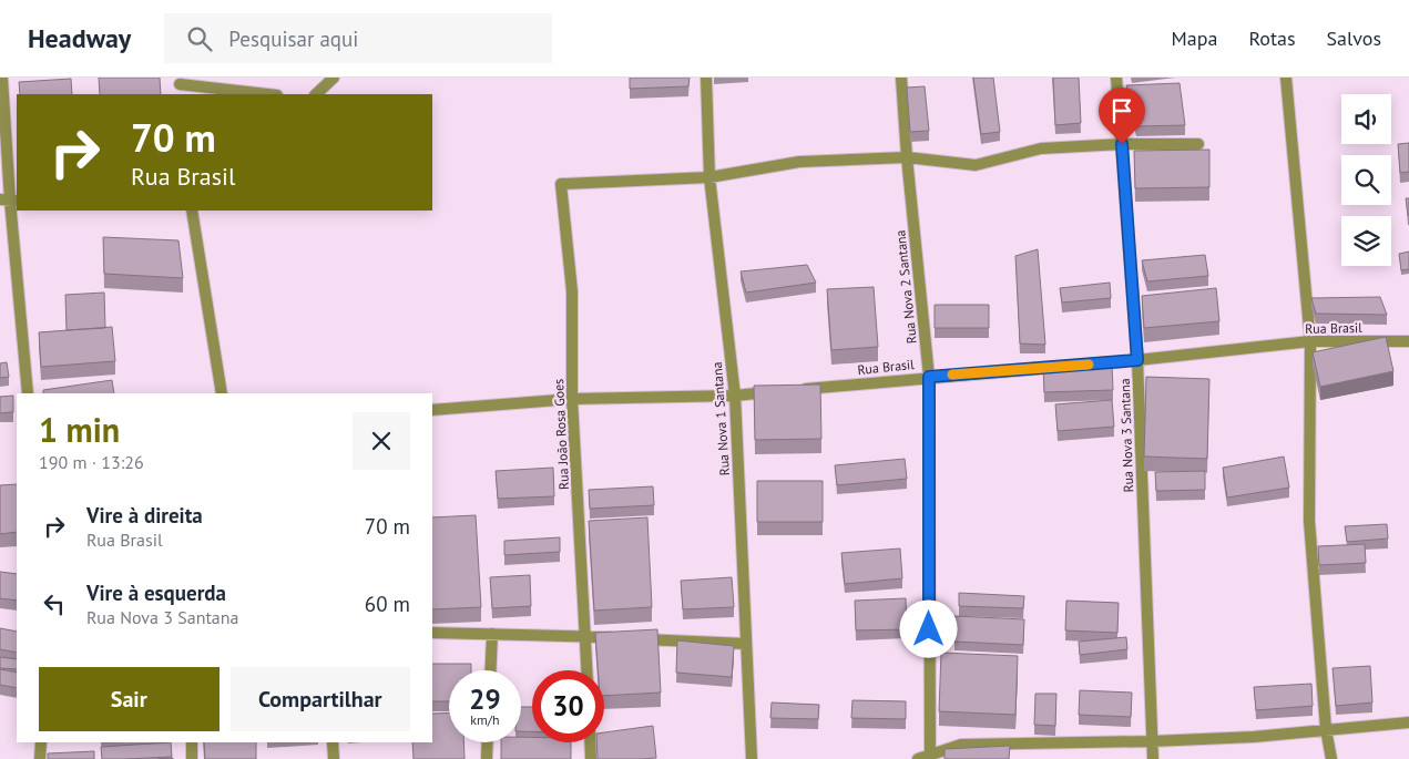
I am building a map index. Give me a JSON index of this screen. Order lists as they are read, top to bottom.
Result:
{
  "streets": {
    "street": [
      "Rua Nova 2 Santana",
      "Rua Brasil",
      "Rua Nova 1 Santana",
      "Rua João Rosa Goes",
      "Rua Nova 3 Santana"
    ]
  },
  "crossings": [
    ["Rua Nova 2 Santana", "Rua Brasil"],
    ["Rua Brasil", "Rua Nova 1 Santana"],
    ["Rua Brasil", "Rua João Rosa Goes"],
    ["Rua Brasil", "Rua Nova 3 Santana"],
    ["Rua Nova 1 Santana", "Rua João Rosa Goes"]
  ],
  "page": {
    "header": "Headway",
    "search": "Pesquisar aqui",
    "nav": ["Mapa", "Rotas", "Salvos"],
    "turn": ["70 m", "Rua Brasil"],
    "heading": ["1 min", "190 m · 13:26"],
    "list": [
      {
        "name": "Vire à direita",
        "note": "Rua Brasil",
        "value": "70 m"
      },
      {
        "name": "Vire à esquerda",
        "note": "Rua Nova 3 Santana",
        "value": "60 m"
      }
    ],
    "buttons": ["Sair", "Compartilhar"],
    "speed": "29 km/h",
    "limit": "30"
  }
}
